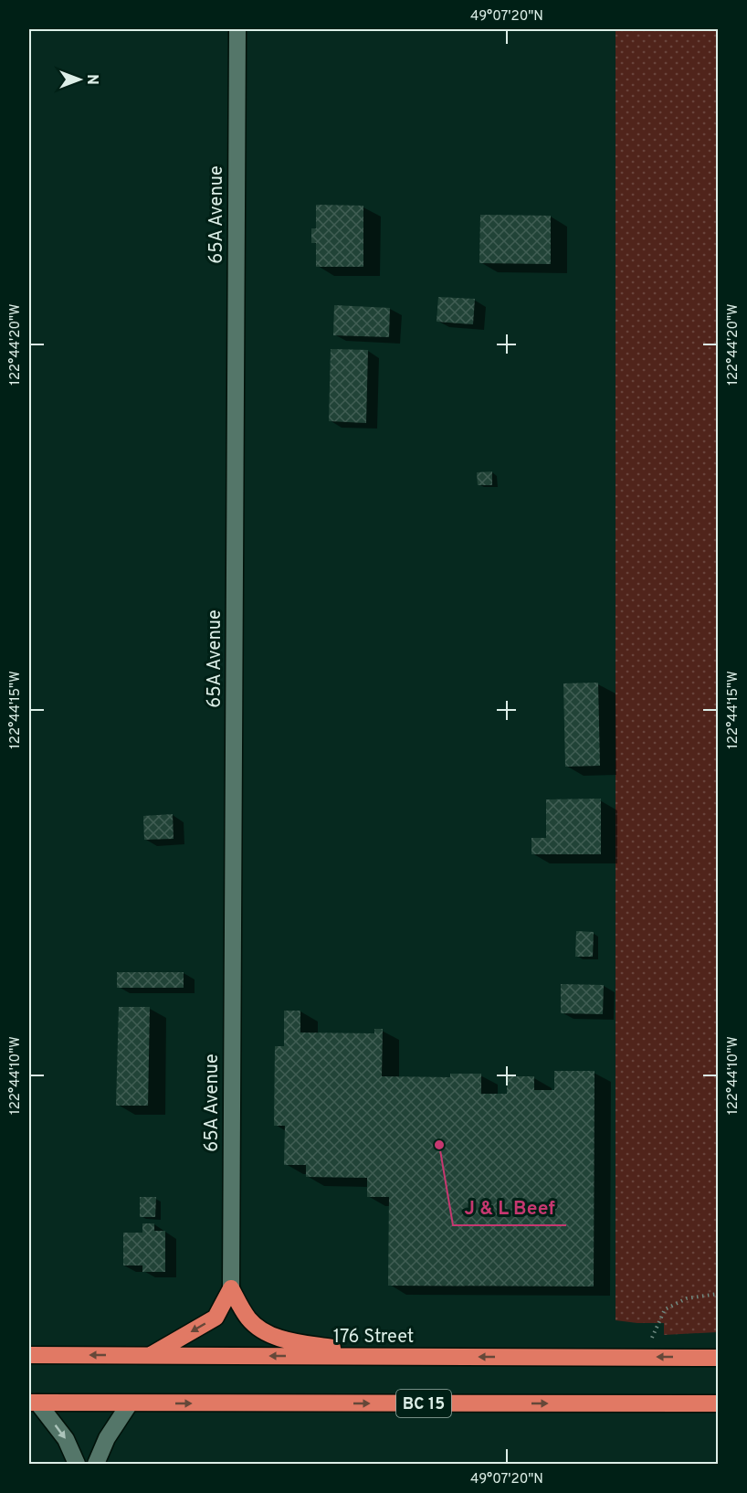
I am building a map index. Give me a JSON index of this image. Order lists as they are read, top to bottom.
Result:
{
  "streets": {
    "highway": ["176 Street", "BC 15"],
    "street": ["65A Avenue"]
  },
  "places": ["J & L Beef"],
  "north": "right",
  "coordinates": [
    "49°07'20\"N",
    "122°44'20\"W",
    "122°44'15\"W",
    "122°44'10\"W"
  ]
}
